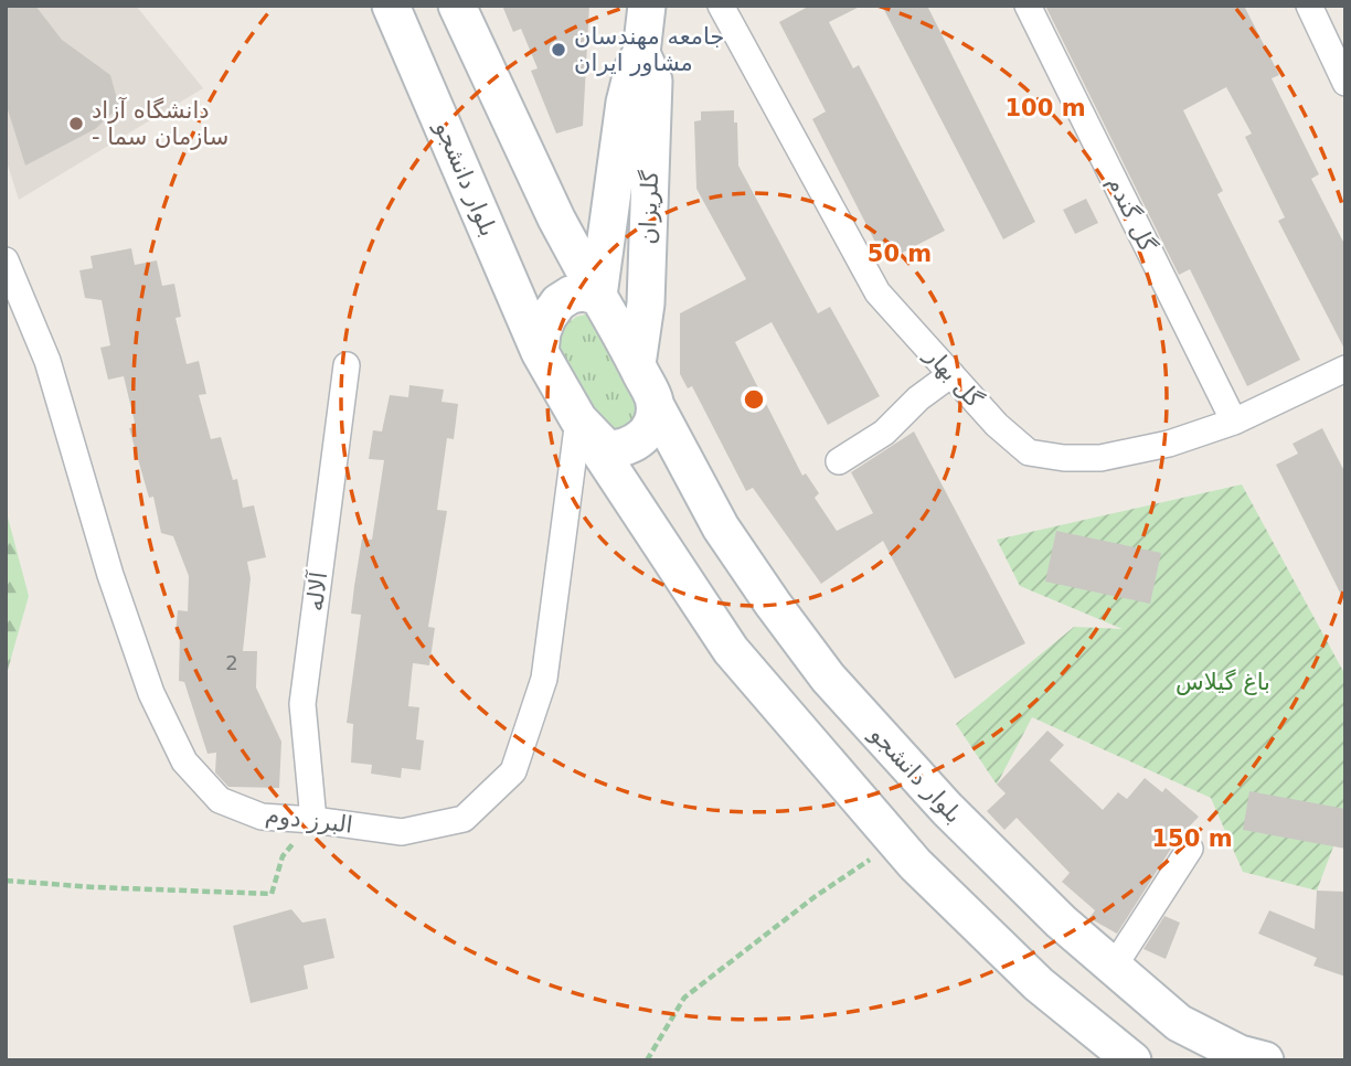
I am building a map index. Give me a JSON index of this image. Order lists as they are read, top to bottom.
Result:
{
  "streets": {
    "main road": ["بلوار دانشجو", "گلریزان"],
    "street": [
      "گل گندم",
      "گل بهار",
      "آلاله",
      "البرز دوم"
    ]
  },
  "crossings": [
    ["بلوار دانشجو", "گلریزان"],
    ["بلوار دانشجو", "البرز دوم"],
    ["گل گندم", "گل بهار"],
    ["آلاله", "البرز دوم"]
  ],
  "parks": ["باغ گیلاس"],
  "places": ["جامعه مهندسان مشاور ایران", "دانشگاه آزاد - سازمان سما"],
  "house_numbers": ["2"],
  "rings": ["100 m", "50 m", "150 m"]
}
